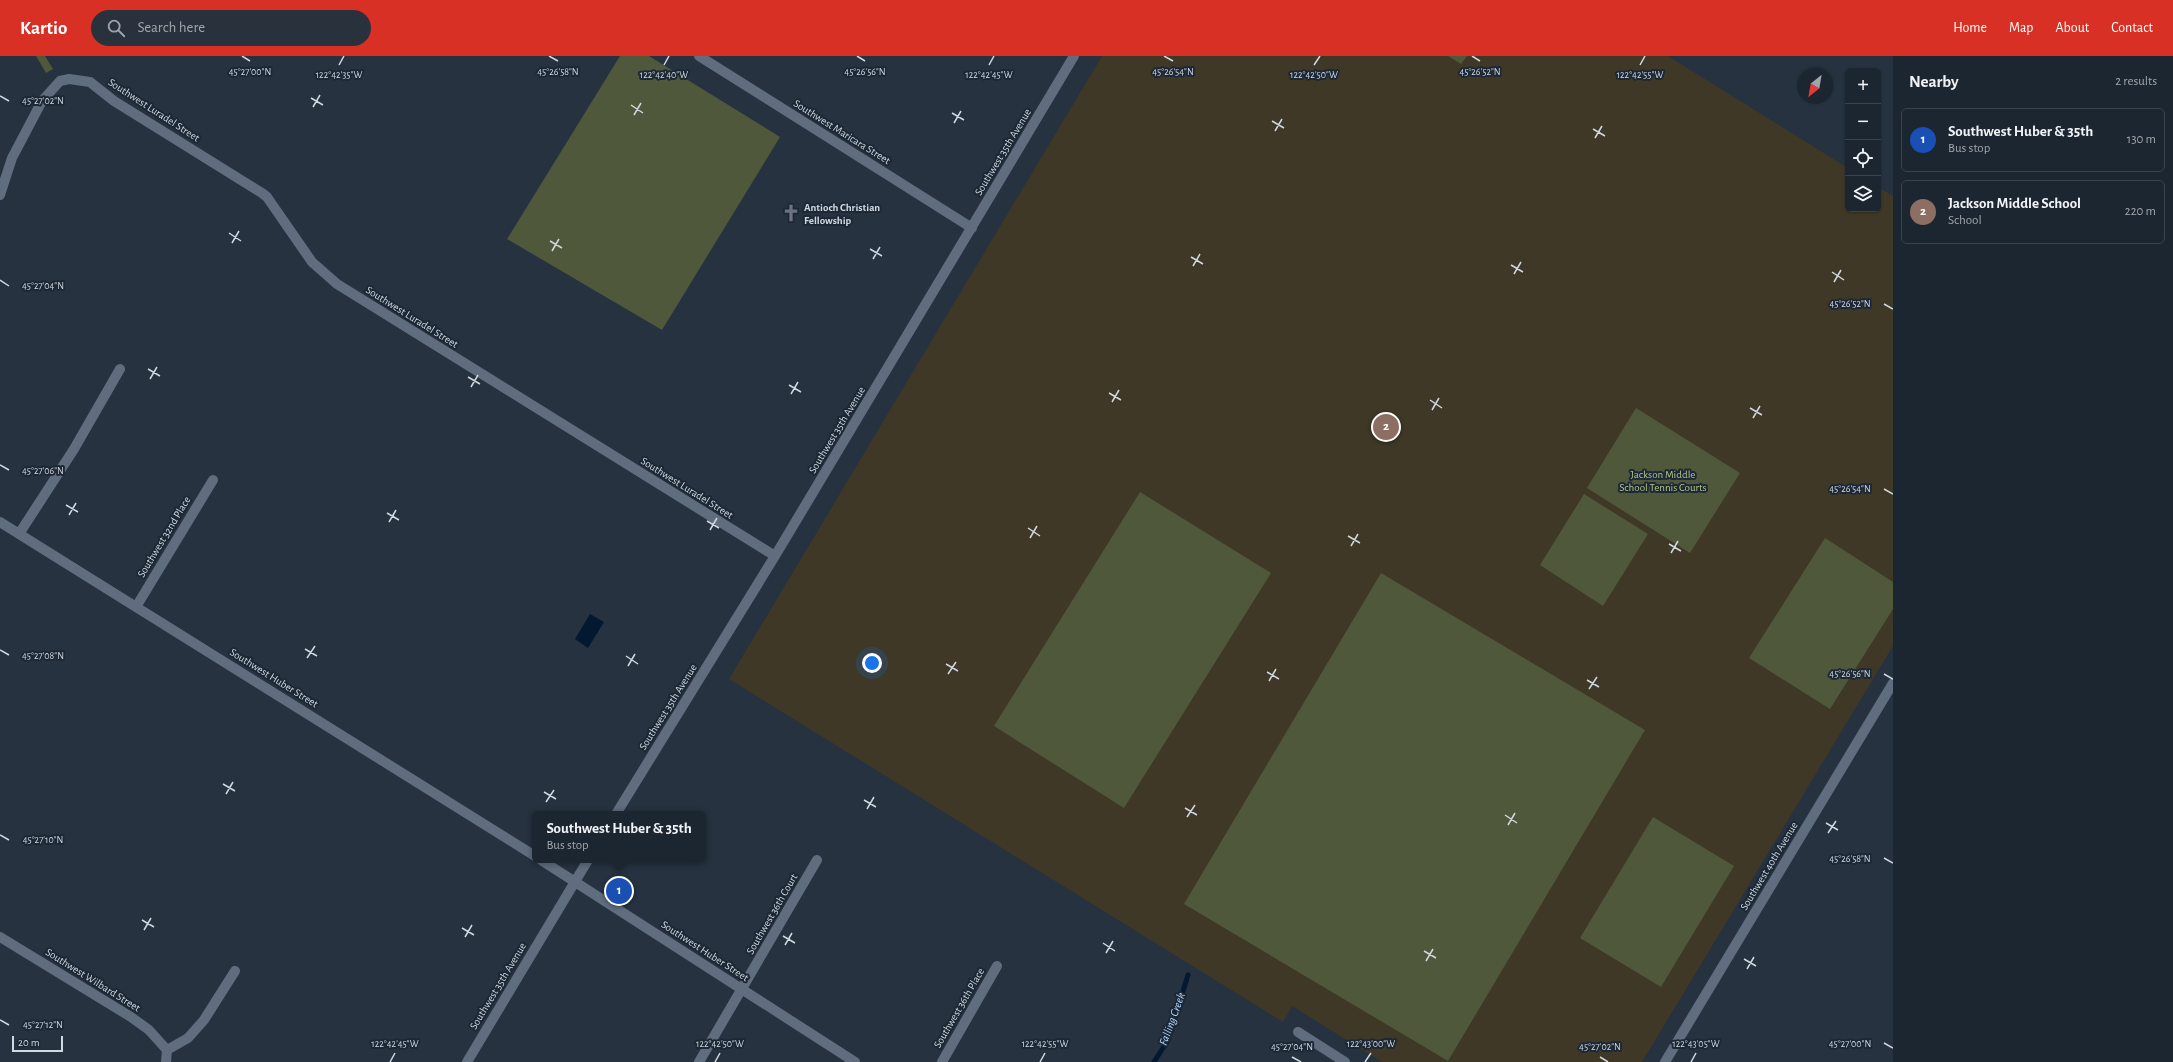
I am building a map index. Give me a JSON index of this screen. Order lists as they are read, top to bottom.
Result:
{
  "streets": {
    "street": [
      "Southwest Luradel Street",
      "Southwest Maricara Street",
      "Southwest 35th Avenue",
      "Southwest 32nd Place",
      "Southwest Huber Street",
      "Southwest 40th Avenue",
      "Southwest 36th Court",
      "Southwest Wilbard Street",
      "Southwest 36th Place"
    ]
  },
  "crossings": [
    ["Southwest Luradel Street", "Southwest 35th Avenue"],
    ["Southwest Maricara Street", "Southwest 35th Avenue"],
    ["Southwest 35th Avenue", "Southwest Huber Street"],
    ["Southwest 32nd Place", "Southwest Huber Street"],
    ["Southwest Huber Street", "Southwest 36th Court"]
  ],
  "water": ["Falling Creek"],
  "parks": ["Jackson Middle School Tennis Courts"],
  "places": {
    "church": ["Antioch Christian Fellowship"]
  },
  "scale_bar": "20 m",
  "north": "bottom left",
  "page": {
    "header": "Kartio",
    "search": "Search here",
    "nav": [
      "Home",
      "Map",
      "About",
      "Contact"
    ],
    "heading": ["Nearby", "2 results"],
    "map_buttons": ["+", "−"],
    "list": [
      {
        "mark": "1",
        "name": "Southwest Huber & 35th",
        "note": "Bus stop",
        "value": "130 m"
      },
      {
        "mark": "2",
        "name": "Jackson Middle School",
        "note": "School",
        "value": "220 m"
      }
    ],
    "pins": ["2", "1"],
    "popup": ["Southwest Huber & 35th", "Bus stop"],
    "scale": "20 m"
  },
  "coordinates": [
    "45°26'56\"N",
    "45°26'52\"N",
    "45°27'00\"N",
    "45°26'58\"N",
    "45°26'54\"N",
    "122°42'35\"W",
    "122°42'40\"W",
    "122°42'45\"W",
    "122°42'50\"W",
    "122°42'55\"W",
    "45°27'02\"N",
    "45°27'04\"N",
    "45°27'06\"N",
    "45°27'08\"N",
    "45°27'10\"N",
    "45°27'12\"N",
    "122°43'00\"W",
    "122°43'05\"W"
  ]
}
